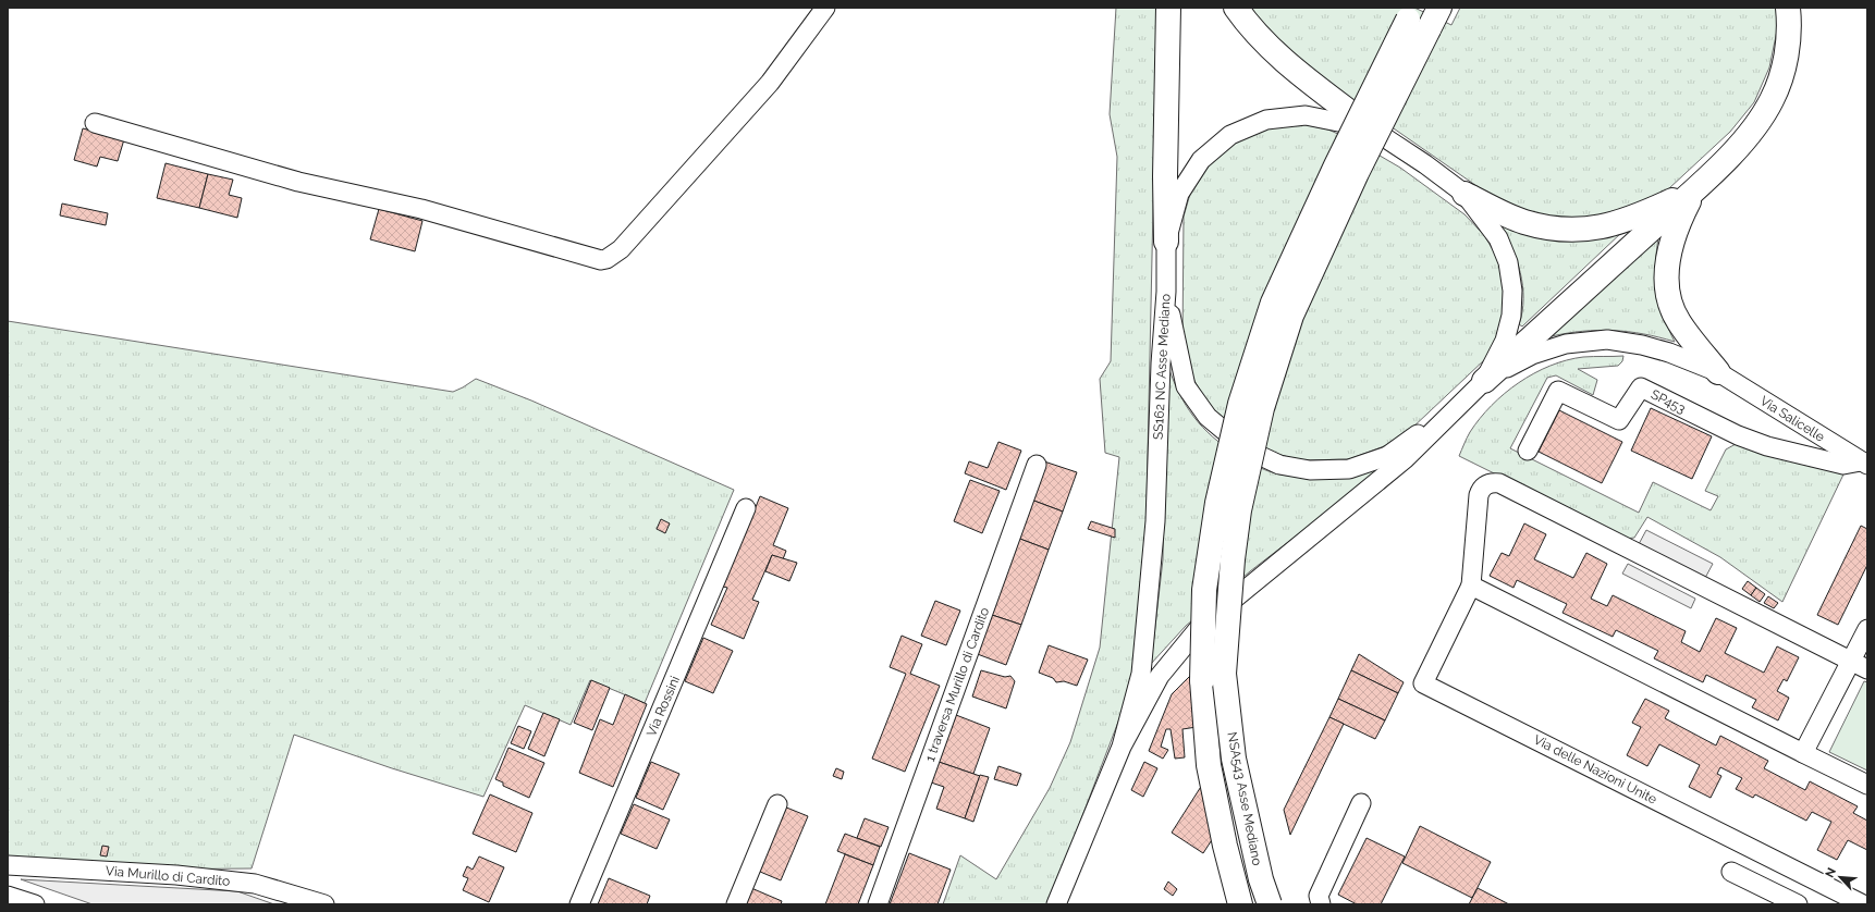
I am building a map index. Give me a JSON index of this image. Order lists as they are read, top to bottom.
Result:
{
  "streets": {
    "highway": ["NSA543 Asse Mediano"],
    "street": [
      "SS162 NC Asse Mediano",
      "SP453",
      "Via Salicelle",
      "1 traversa Murillo di Cardito",
      "Via Rossini",
      "Via delle Nazioni Unite",
      "Via Murillo di Cardito"
    ]
  },
  "crossings": [
    ["SS162 NC Asse Mediano", "Via Salicelle"],
    ["SP453", "Via Salicelle"]
  ],
  "north": "top left"
}
